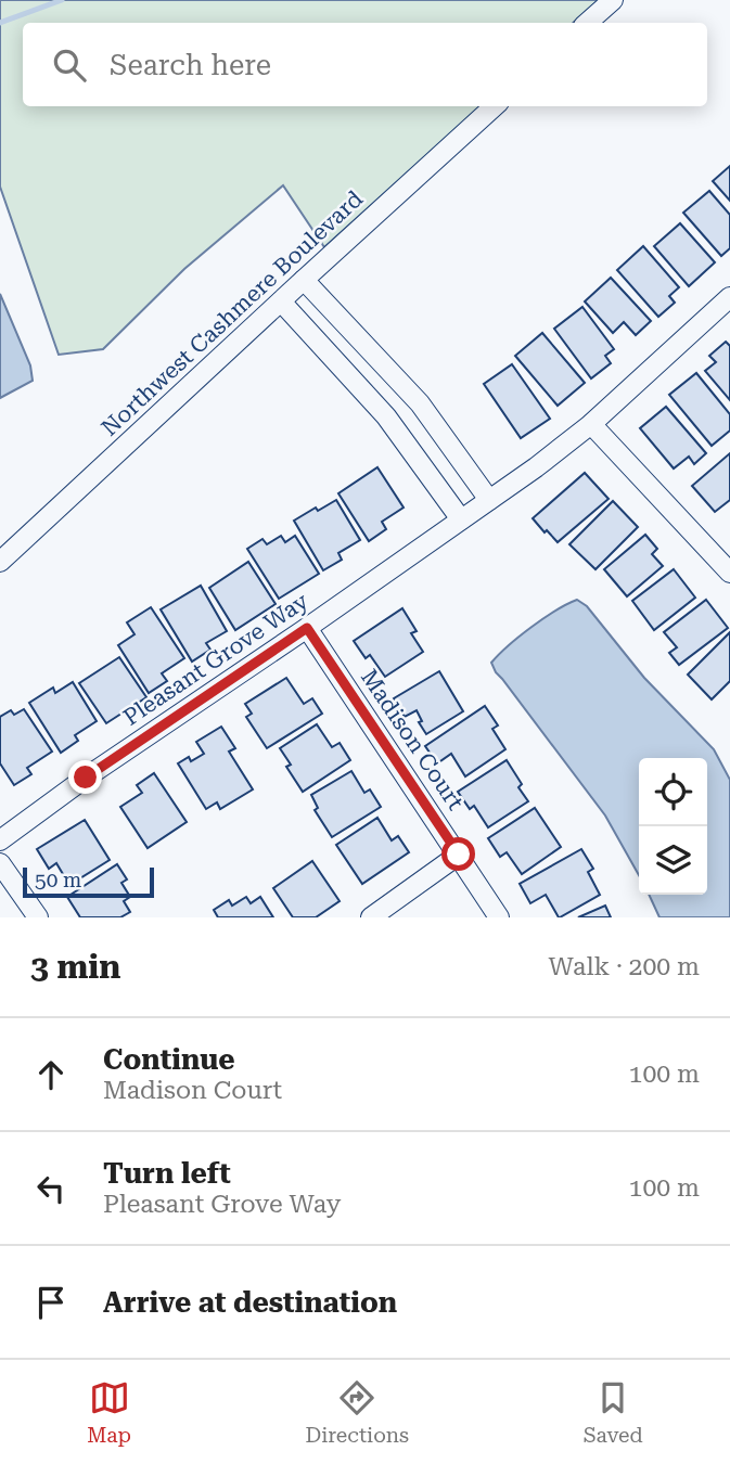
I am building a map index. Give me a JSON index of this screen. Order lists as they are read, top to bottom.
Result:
{
  "streets": {
    "street": ["Northwest Cashmere Boulevard", "Pleasant Grove Way", "Madison Court"]
  },
  "crossings": [
    ["Pleasant Grove Way", "Madison Court"]
  ],
  "scale_bar": "50 m",
  "page": {
    "search": "Search here",
    "scale": "50 m",
    "heading": ["3 min", "Walk · 200 m"],
    "list": [
      ["Continue", "Madison Court", "100 m"],
      ["Turn left", "Pleasant Grove Way", "100 m"],
      "Arrive at destination"
    ],
    "nav": ["Map", "Directions", "Saved"]
  }
}
